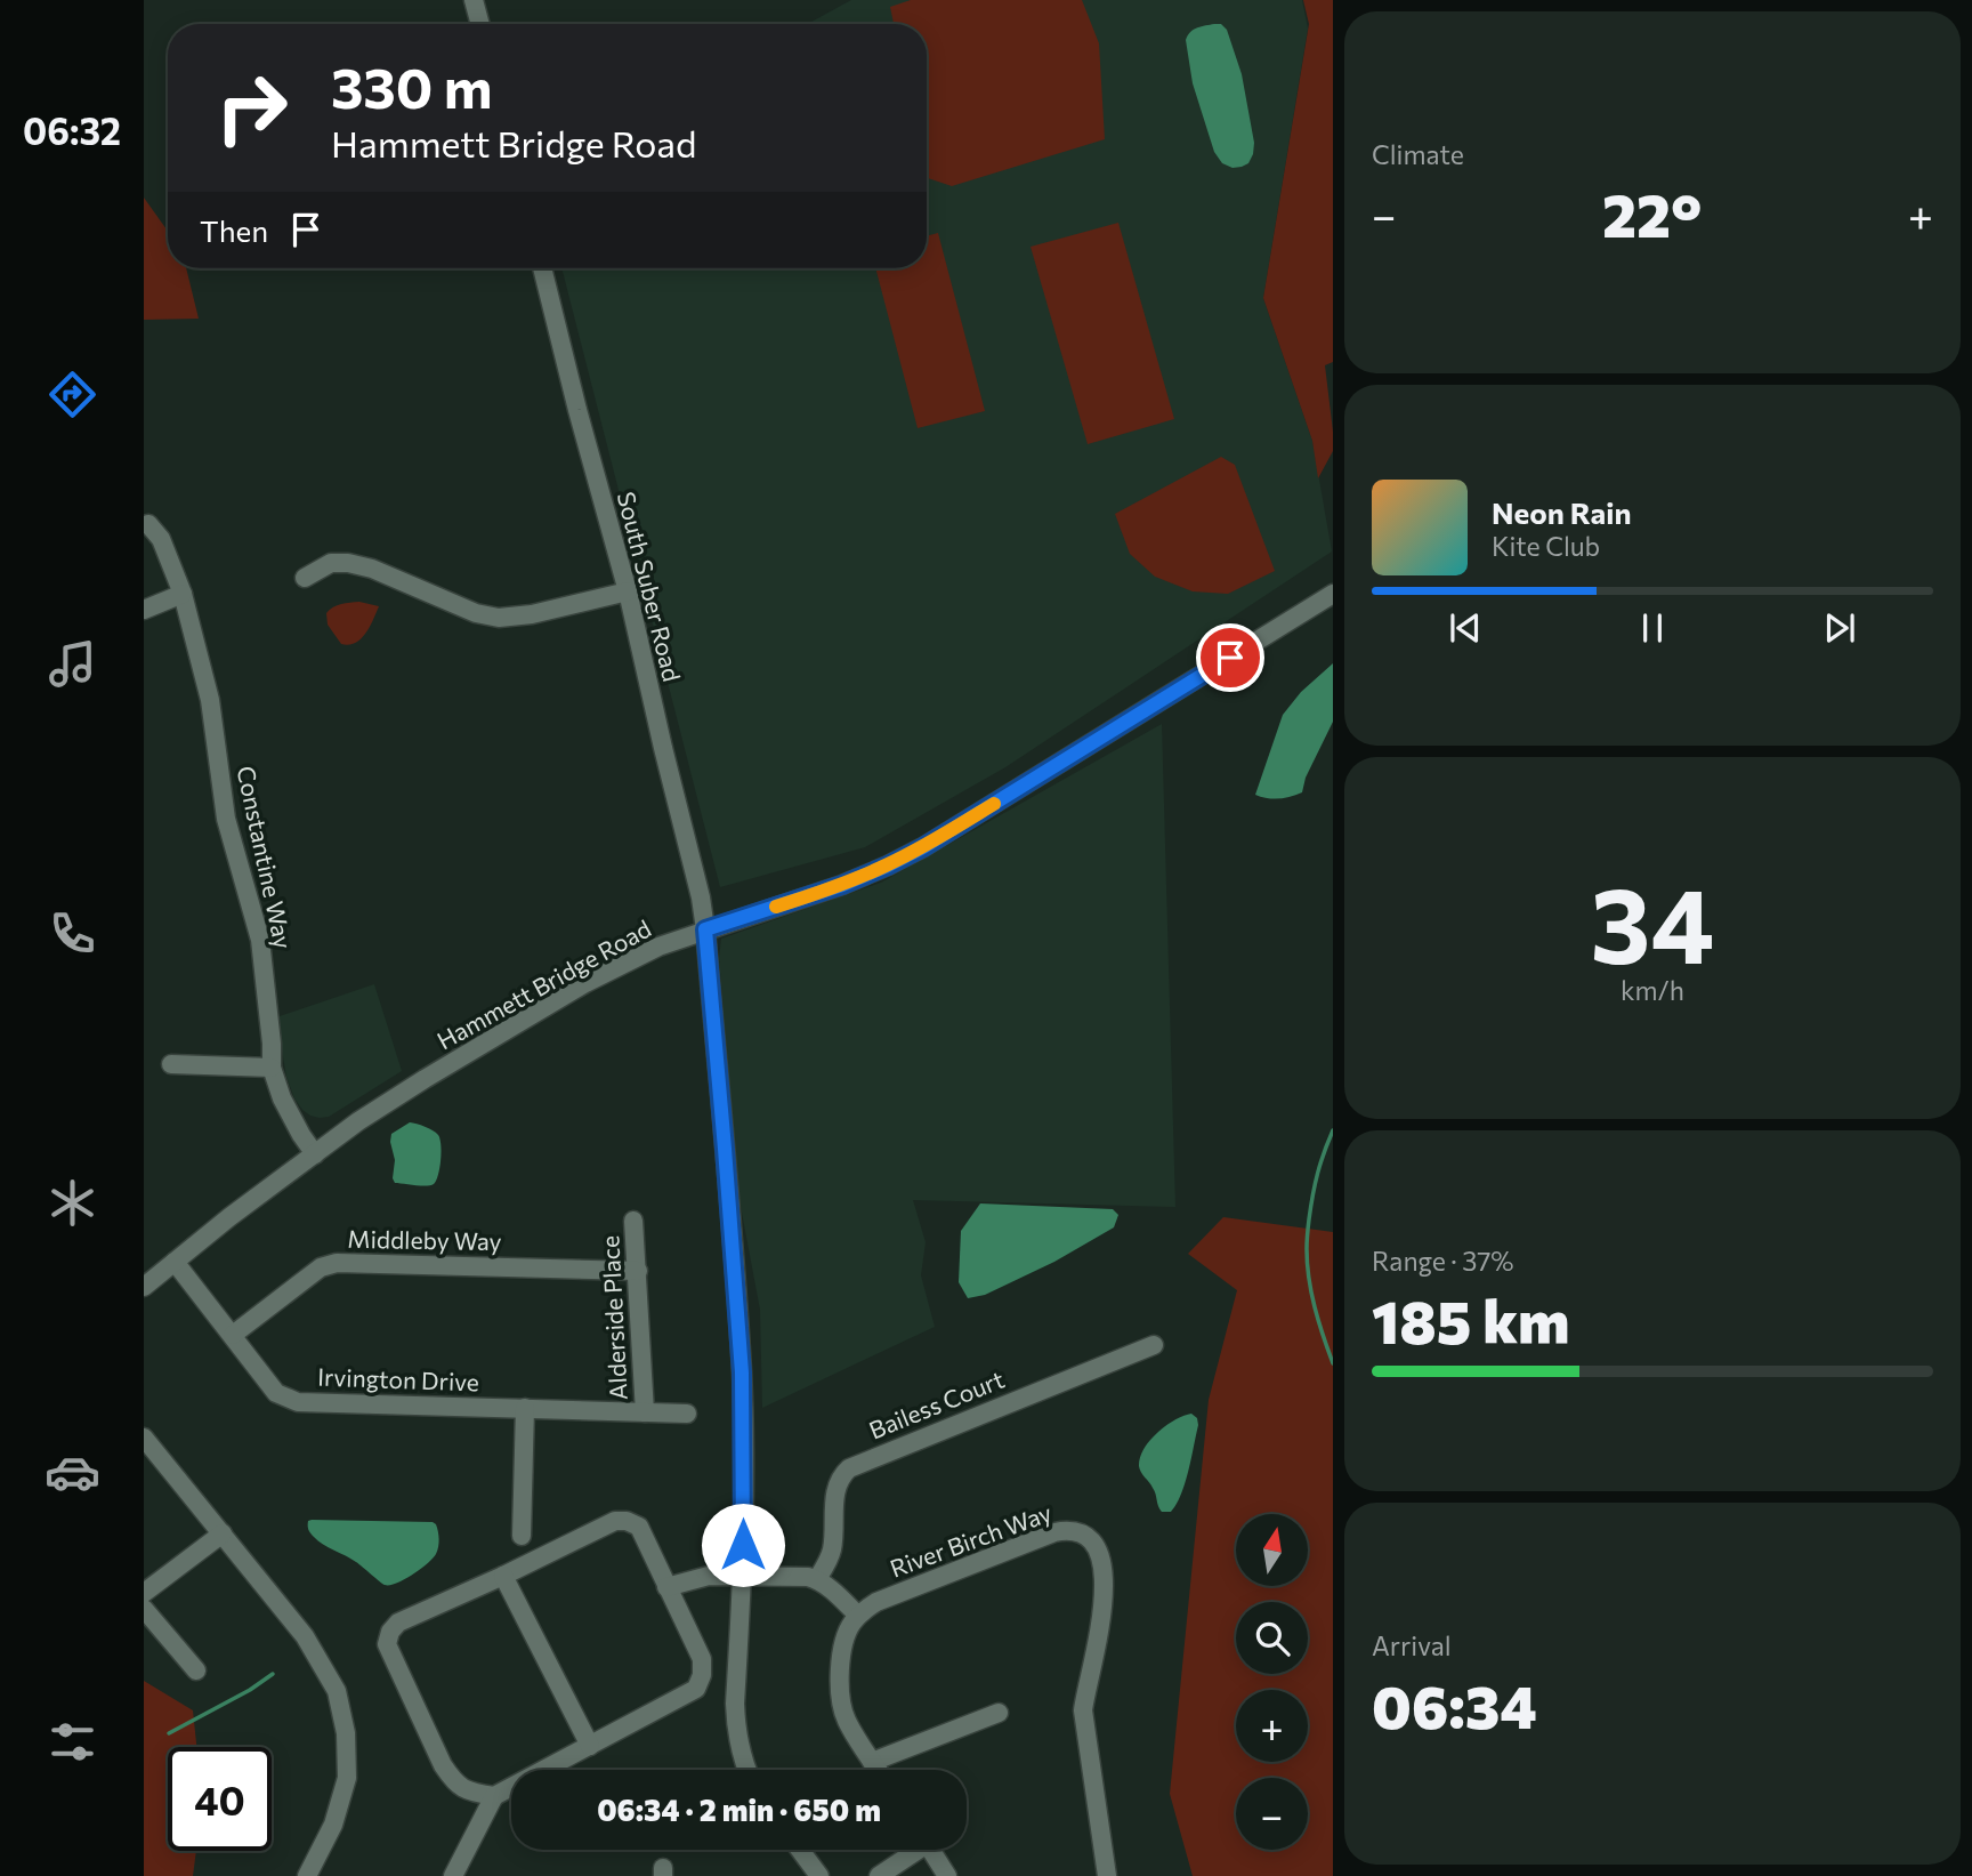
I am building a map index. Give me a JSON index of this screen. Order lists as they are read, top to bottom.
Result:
{
  "streets": {
    "street": [
      "South Suber Road",
      "Constantine Way",
      "Hammett Bridge Road",
      "Middleby Way",
      "Alderside Place",
      "Irvington Drive",
      "Bailess Court",
      "River Birch Way"
    ]
  },
  "crossings": [
    ["South Suber Road", "Hammett Bridge Road"],
    ["Constantine Way", "Hammett Bridge Road"],
    ["Hammett Bridge Road", "Irvington Drive"],
    ["Middleby Way", "Alderside Place"],
    ["Middleby Way", "Irvington Drive"],
    ["Alderside Place", "Irvington Drive"]
  ],
  "north": "top",
  "page": {
    "tabs": "06:32",
    "tile": [
      "Climate",
      ["34", "km/h"],
      ["Range · 37%", "185 km"],
      ["Arrival", "06:34"]
    ],
    "turn": ["330 m", "Hammett Bridge Road"],
    "heat": ["−", "22°", "+"],
    "then": "Then",
    "song": ["Neon Rain", "Kite Club"],
    "map_buttons": ["+", "−"],
    "limit": "40",
    "trip": "06:34 · 2 min · 650 m"
  }
}
